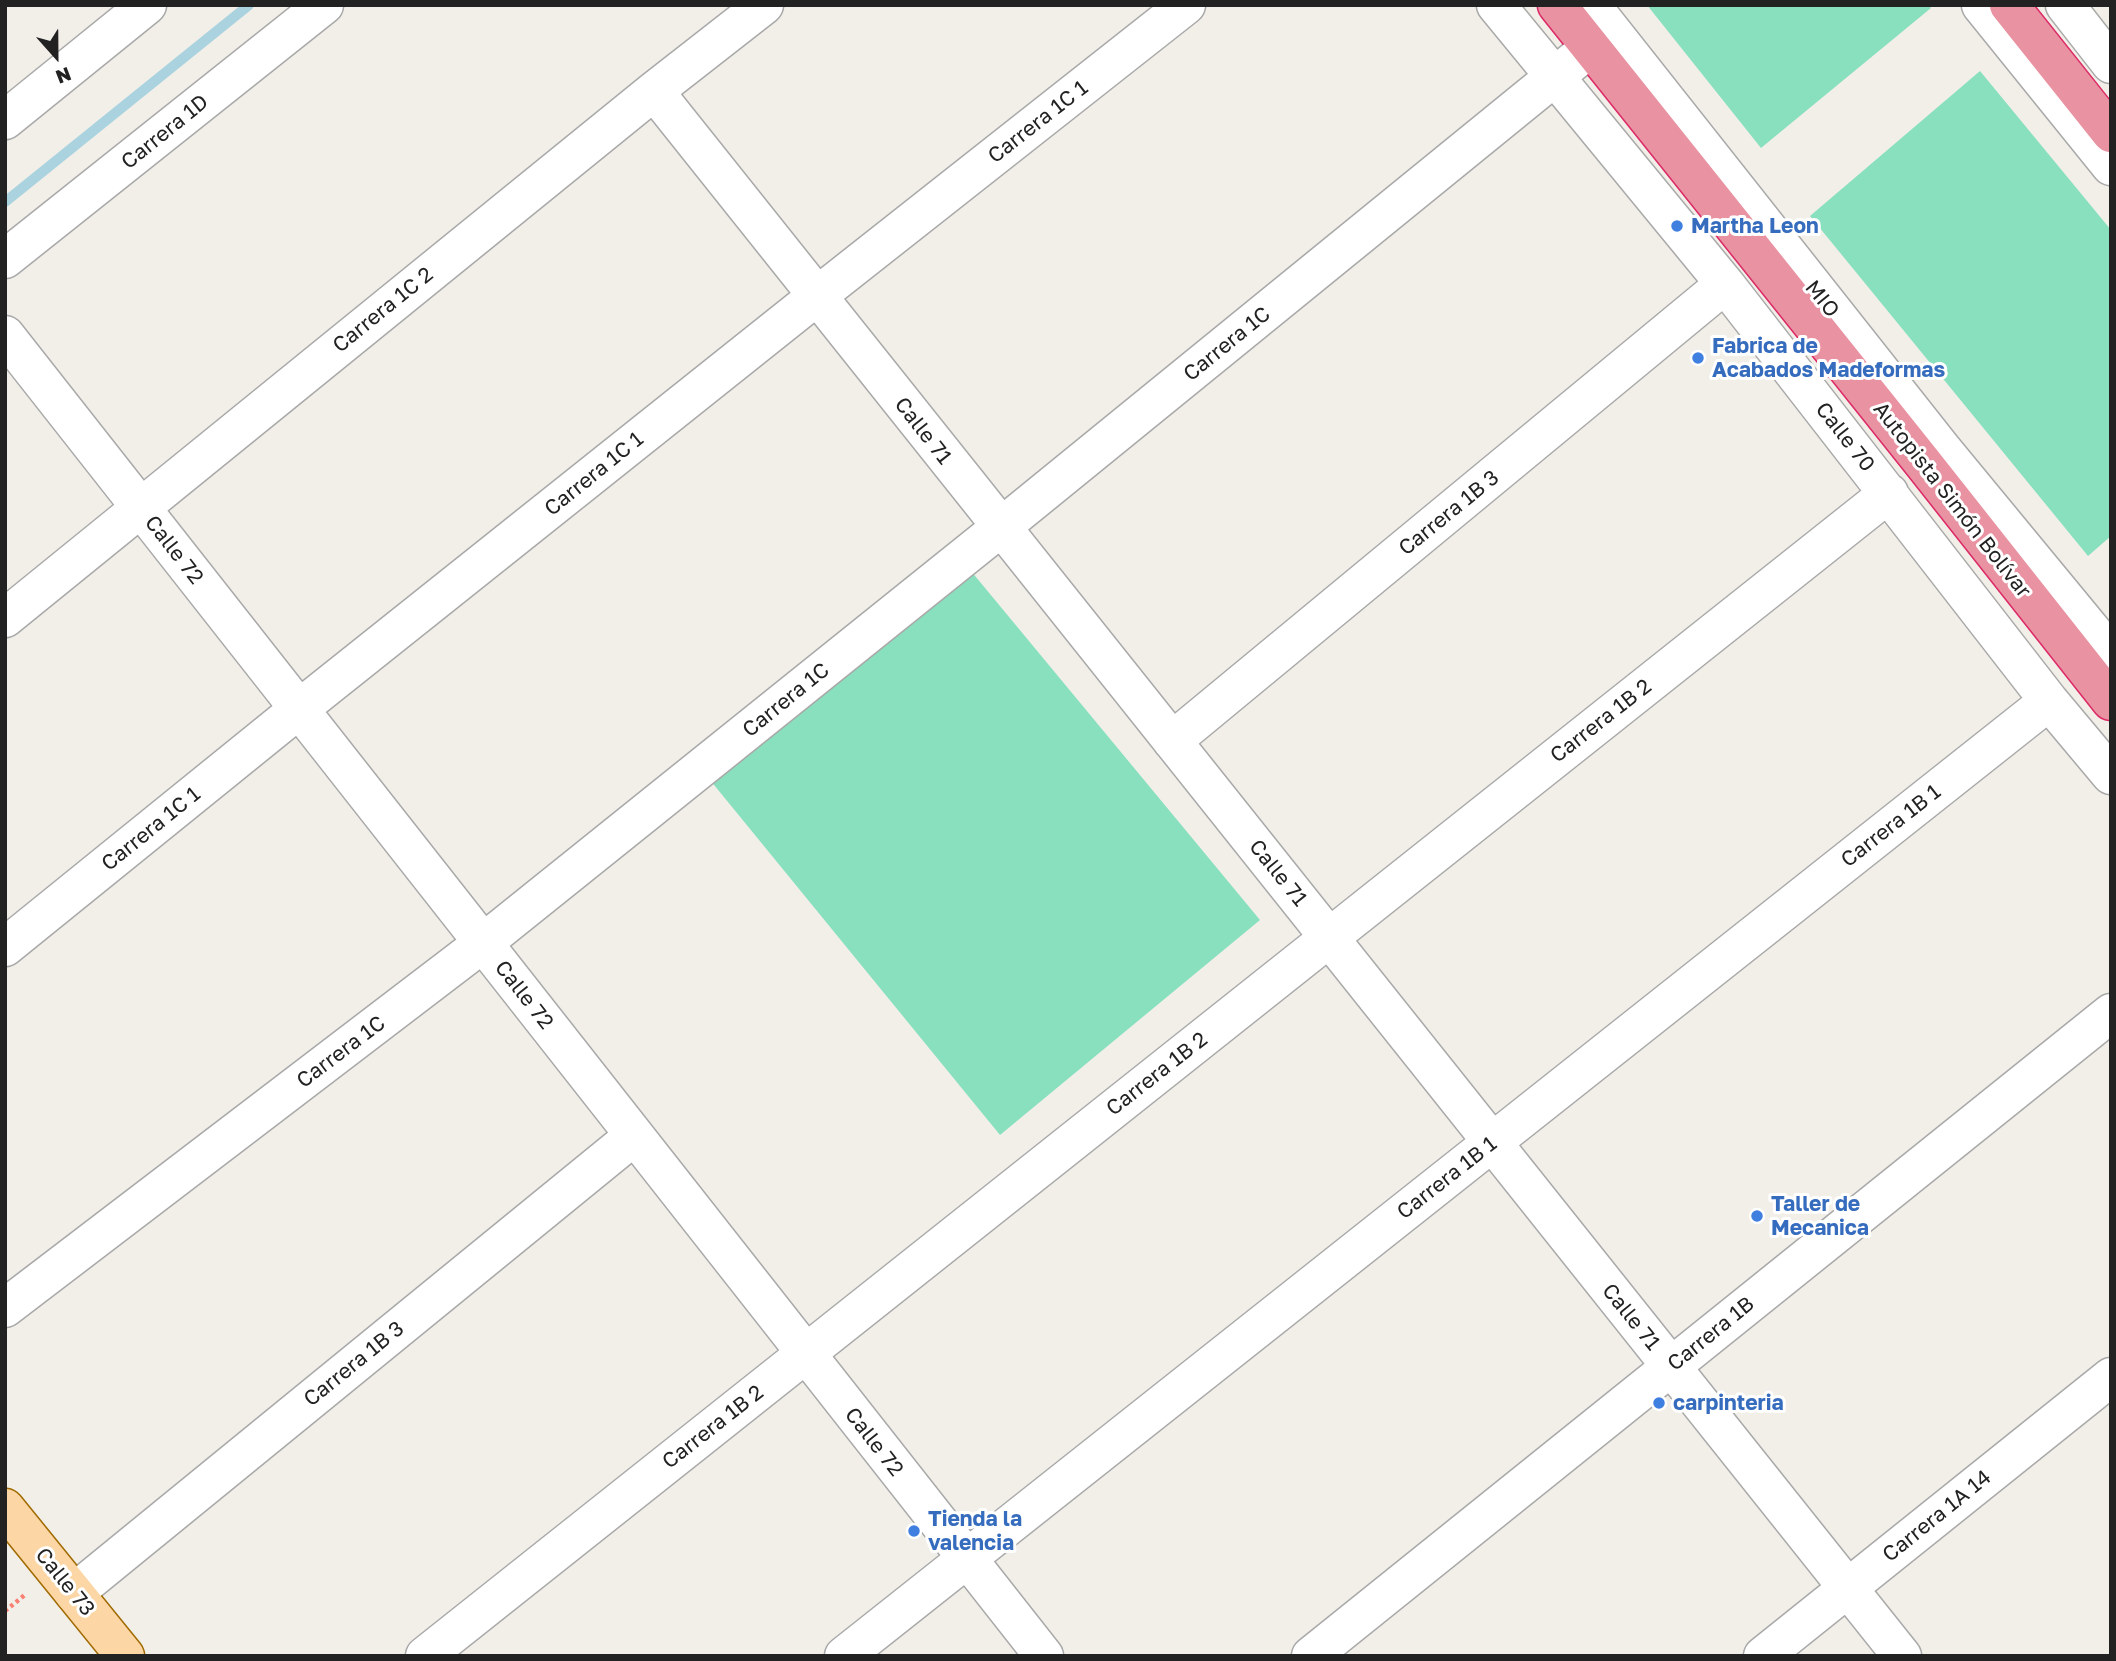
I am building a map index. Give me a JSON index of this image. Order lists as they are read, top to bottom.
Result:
{
  "streets": {
    "highway": ["Autopista Simón Bolívar"],
    "main road": ["Calle 73"],
    "street": [
      "Carrera 1C 1",
      "Carrera 1D",
      "MIO",
      "Carrera 1C 2",
      "Carrera 1C",
      "Calle 71",
      "Calle 70",
      "Carrera 1B 3",
      "Calle 72",
      "Carrera 1B 2",
      "Carrera 1B 1",
      "Carrera 1B",
      "Carrera 1A 14"
    ]
  },
  "crossings": [
    ["Carrera 1C 1", "Calle 71"],
    ["Carrera 1C 1", "Calle 72"],
    ["Carrera 1C 2", "Calle 71"],
    ["Carrera 1C 2", "Calle 72"],
    ["Carrera 1C", "Calle 71"],
    ["Carrera 1C", "Calle 70"],
    ["Carrera 1C", "Autopista Simón Bolívar"],
    ["Carrera 1C", "Calle 72"],
    ["Calle 71", "Carrera 1B 3"],
    ["Calle 71", "Carrera 1B 2"],
    ["Calle 71", "Carrera 1B 1"],
    ["Calle 71", "Carrera 1B"],
    ["Calle 71", "Carrera 1A 14"],
    ["Calle 70", "Carrera 1B 3"],
    ["Calle 70", "Carrera 1B 2"],
    ["Calle 70", "Carrera 1B 1"],
    ["Carrera 1B 3", "Calle 72"],
    ["Carrera 1B 3", "Calle 73"],
    ["Calle 72", "Carrera 1B 2"],
    ["Calle 72", "Carrera 1B 1"]
  ],
  "places": [
    "Martha Leon",
    "Fabrica de Acabados Madeformas",
    "Taller de Mecanica",
    "carpinteria",
    "Tienda la valencia"
  ],
  "north": "bottom"
}
